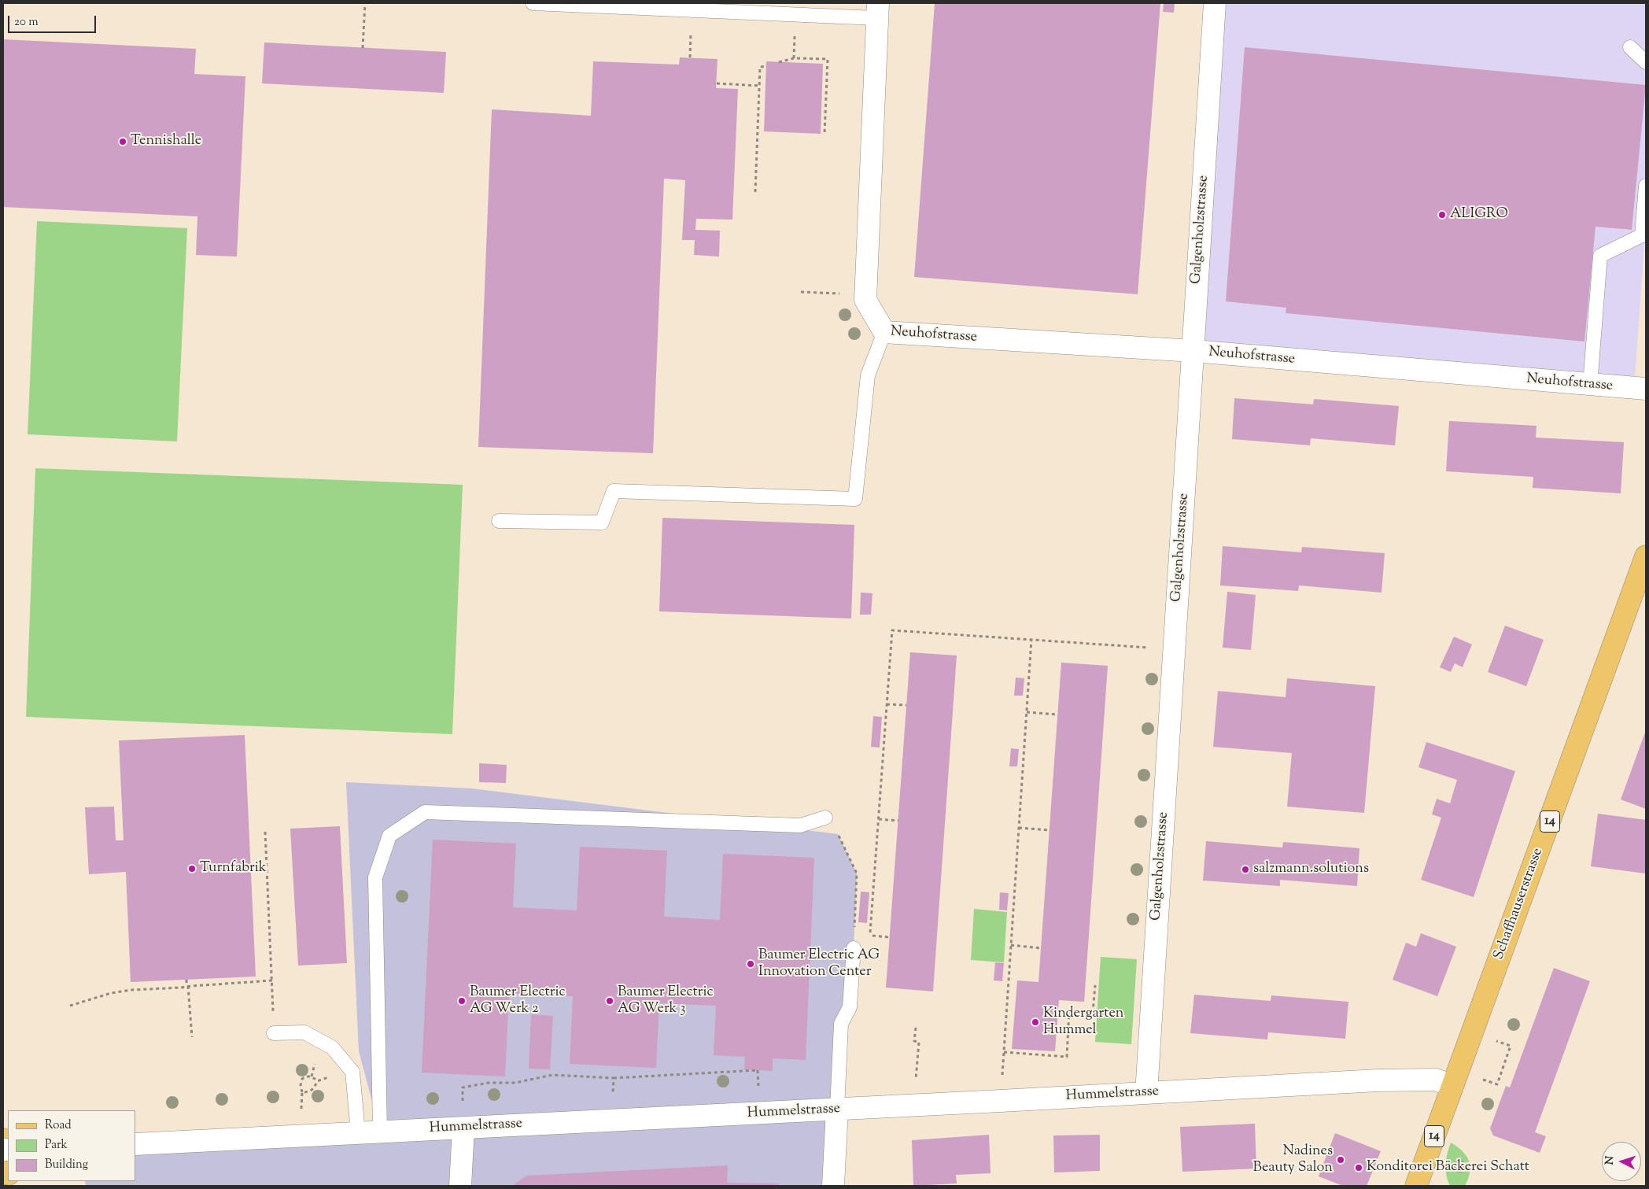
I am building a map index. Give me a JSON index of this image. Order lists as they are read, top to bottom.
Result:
{
  "streets": {
    "main road": ["14", "Schaffhauserstrasse"],
    "street": ["Galgenholzstrasse", "Neuhofstrasse", "Hummelstrasse"]
  },
  "crossings": [
    ["Galgenholzstrasse", "Neuhofstrasse"],
    ["Galgenholzstrasse", "Hummelstrasse"],
    ["Schaffhauserstrasse", "Hummelstrasse"]
  ],
  "places": [
    "Tennishalle",
    "ALIGRO",
    "Turnfabrik",
    "salzmann.solutions",
    "Baumer Electric AG Innovation Center",
    "Baumer Electric AG Werk 2",
    "Baumer Electric AG Werk 3",
    "Kindergarten Hummel",
    "Nadines Beauty Salon",
    "Konditorei Bäckerei Schatt"
  ],
  "legend": ["Road", "Park", "Building"],
  "scale_bar": "20 m",
  "north": "left"
}
